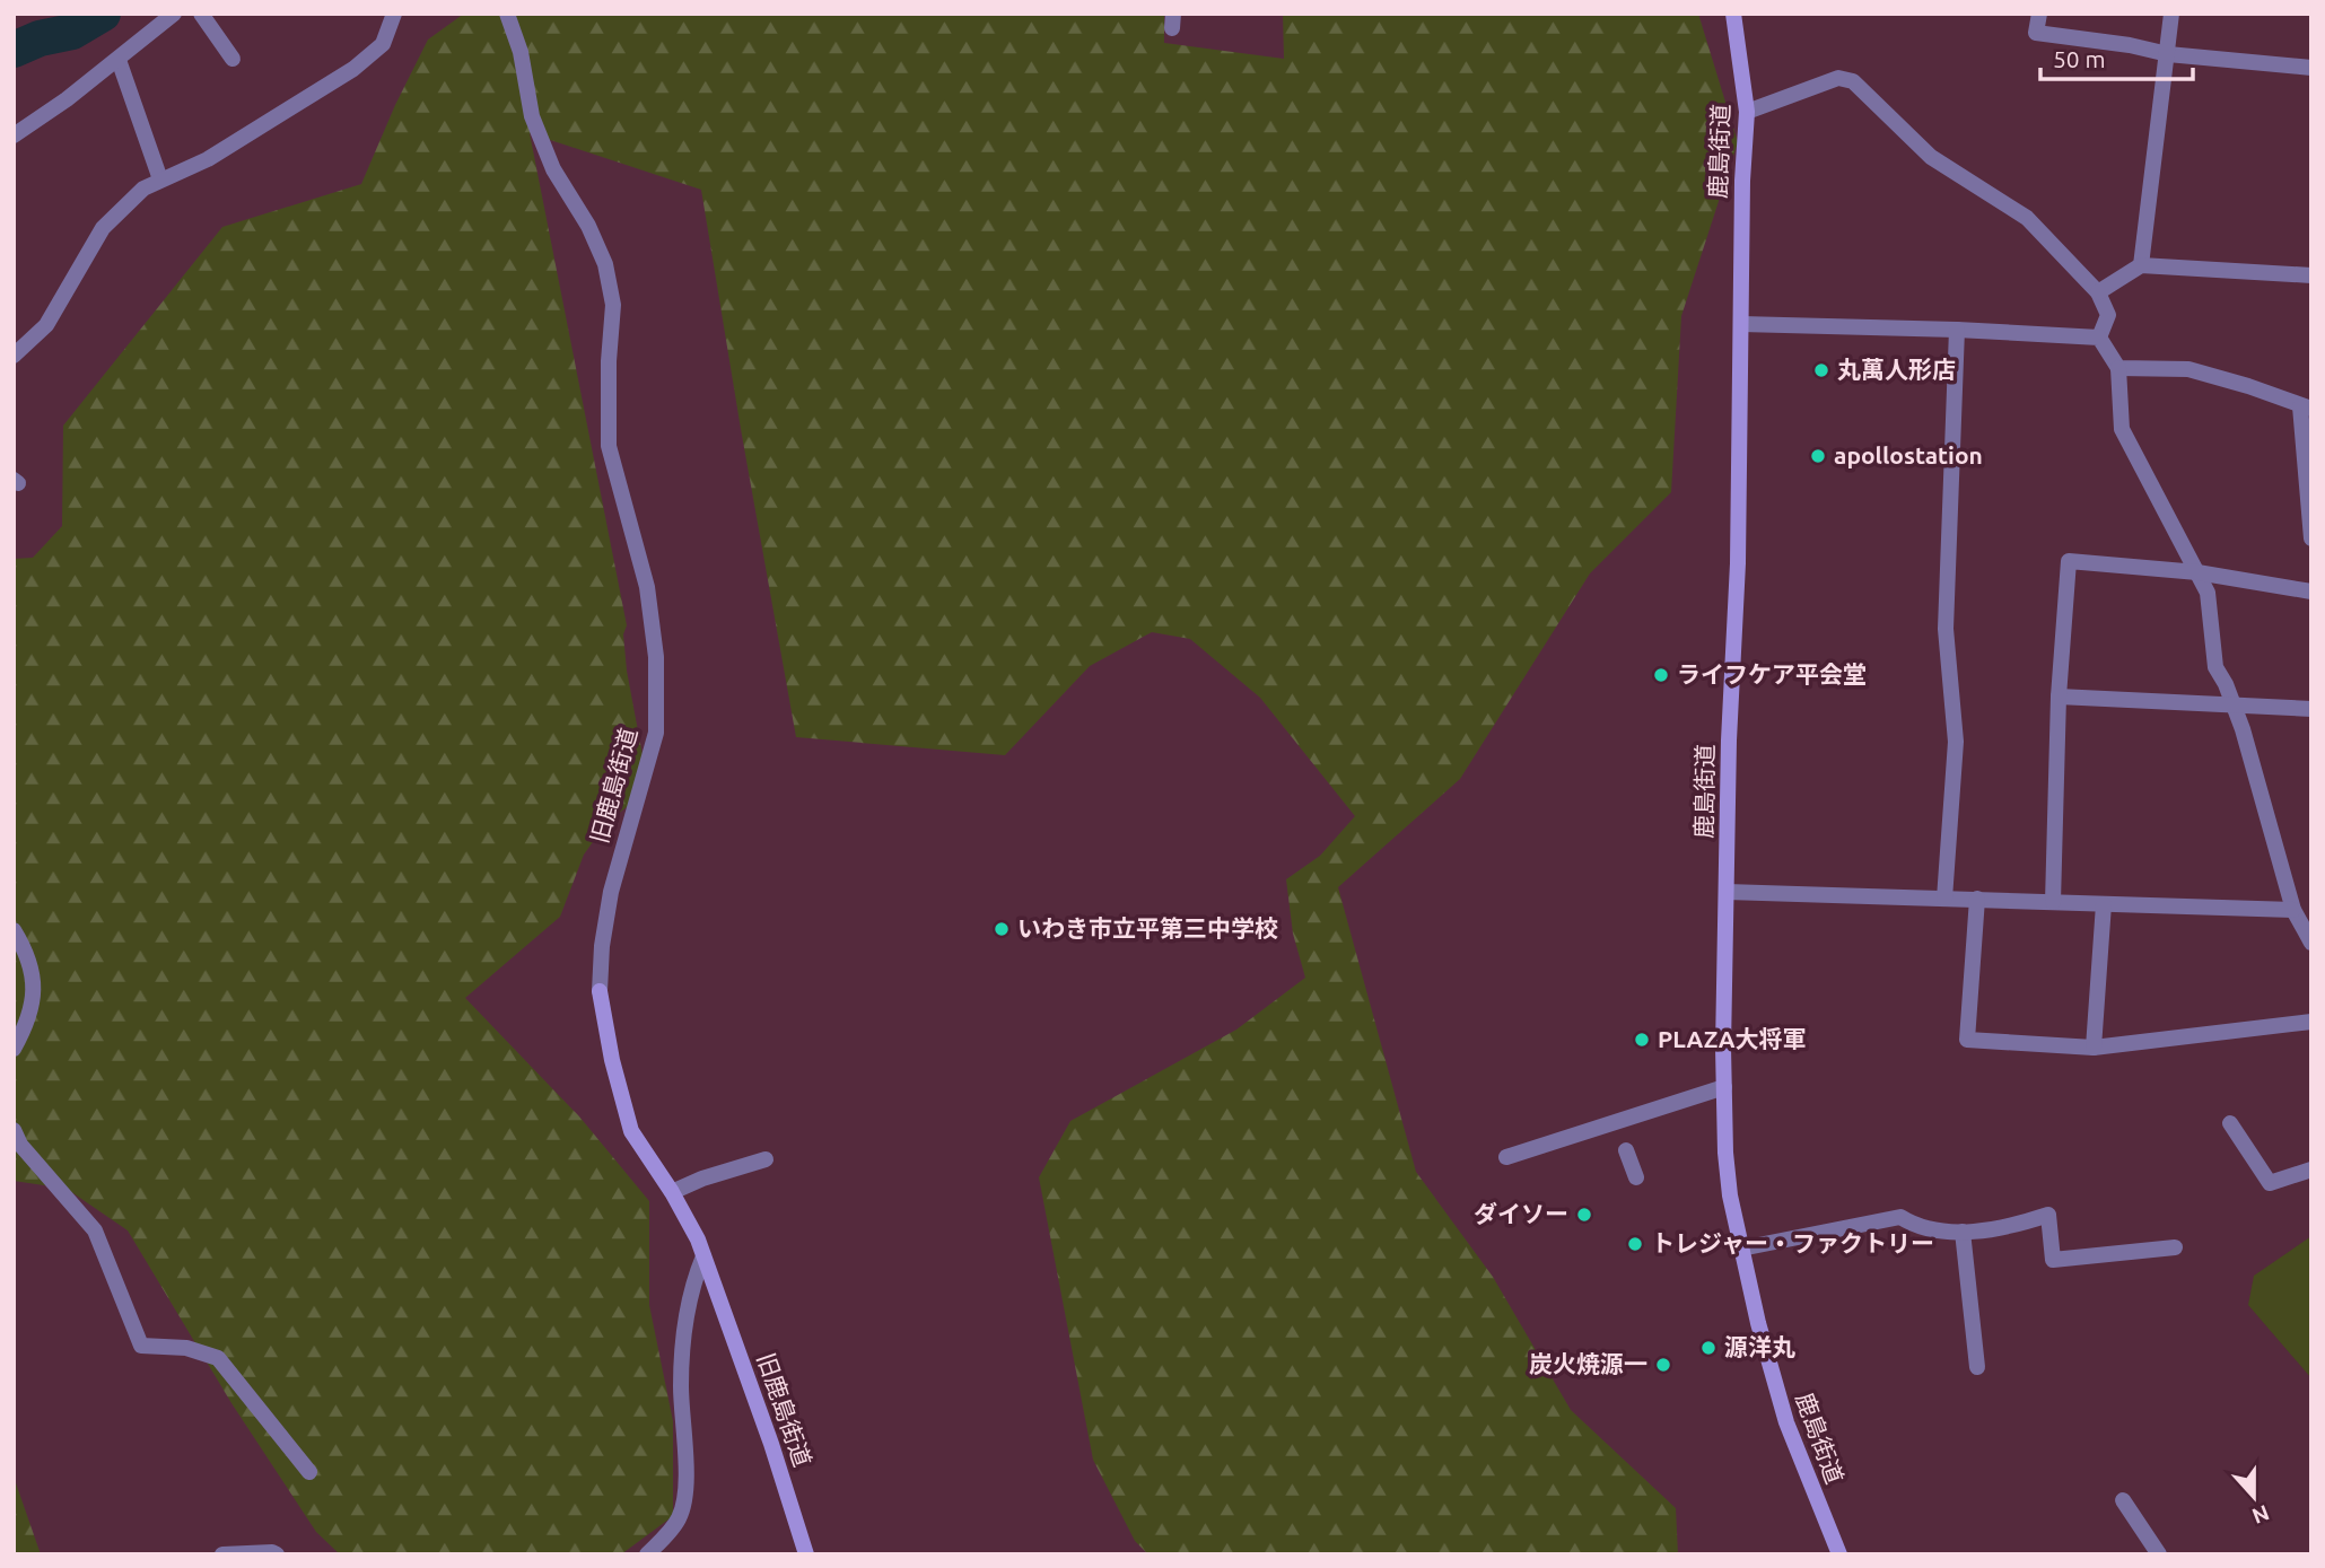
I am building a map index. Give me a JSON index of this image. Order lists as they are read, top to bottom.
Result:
{
  "streets": {
    "street": ["鹿島街道", "旧鹿島街道"]
  },
  "places": [
    "丸萬人形店",
    "apollostation",
    "ライフケア平会堂",
    "いわき市立平第三中学校",
    "PLAZA大将軍",
    "ダイソー",
    "トレジャー・ファクトリー",
    "源洋丸",
    "炭火焼源一"
  ],
  "scale_bar": "50 m",
  "north": "bottom"
}
